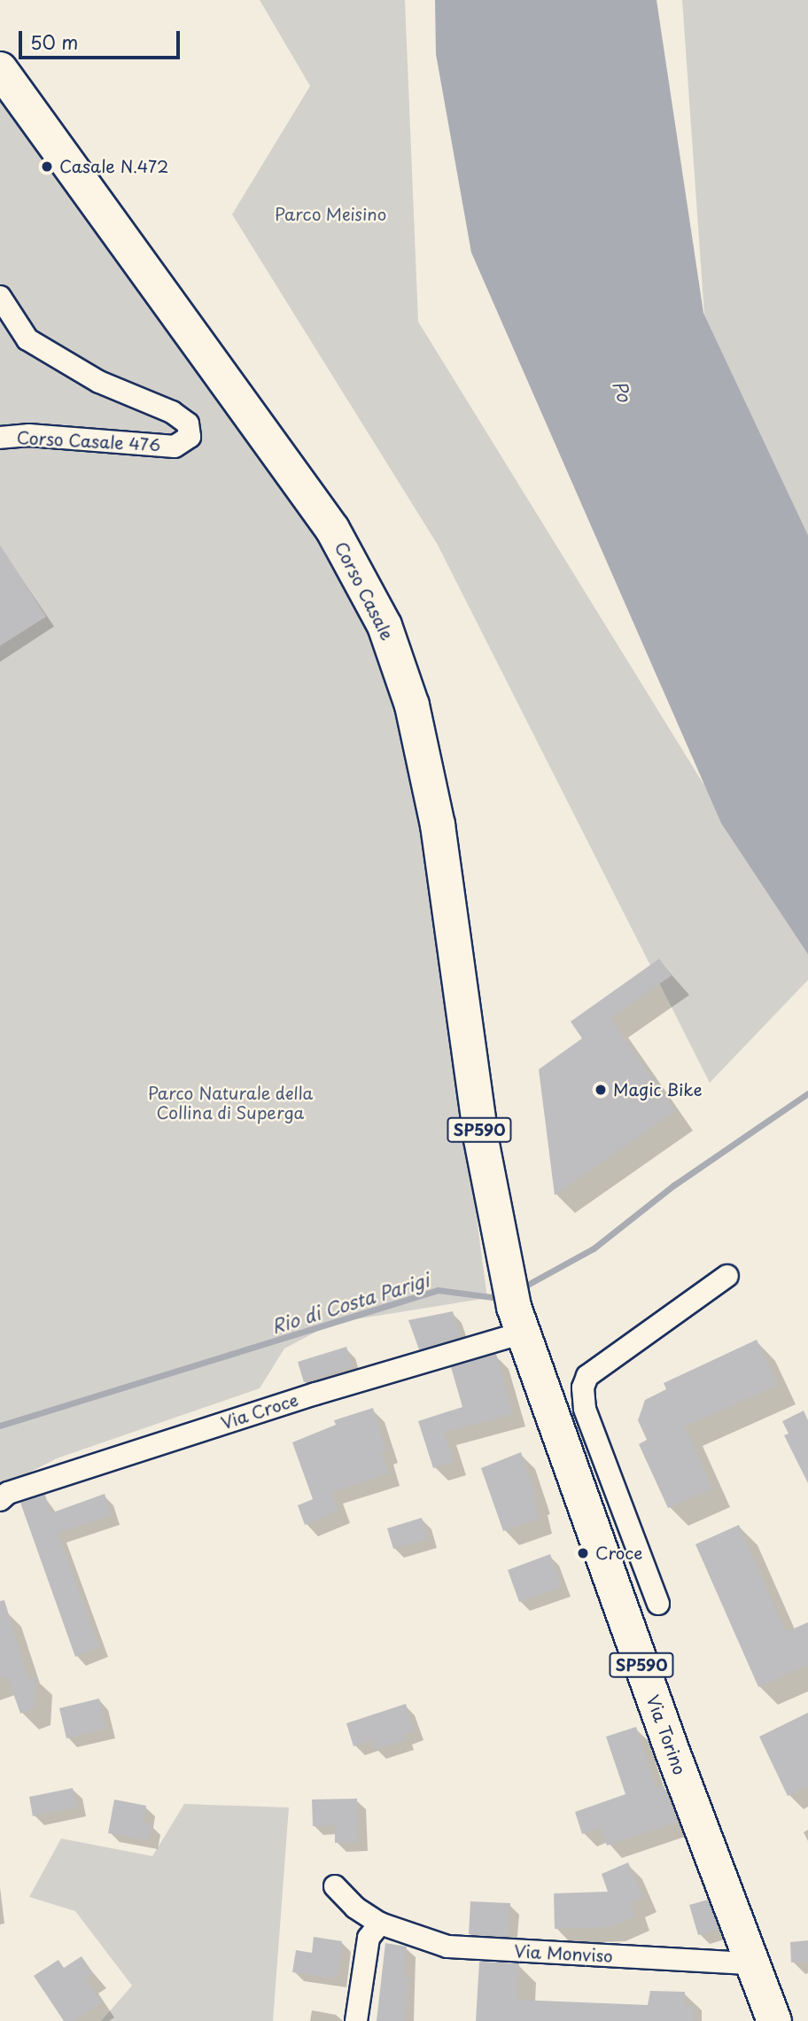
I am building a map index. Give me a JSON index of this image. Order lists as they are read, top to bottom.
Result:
{
  "streets": {
    "main road": ["Corso Casale", "SP590", "Via Torino"],
    "street": ["Corso Casale 476", "Via Croce", "Via Monviso"]
  },
  "crossings": [
    ["Corso Casale", "Via Croce"],
    ["Corso Casale", "Via Torino"],
    ["Via Croce", "Via Torino"],
    ["Via Torino", "Via Monviso"]
  ],
  "water": ["Po", "Rio di Costa Parigi"],
  "parks": ["Parco Meisino", "Parco Naturale della Collina di Superga"],
  "places": ["Casale N.472", "Magic Bike", "Croce"],
  "scale_bar": "50 m"
}
